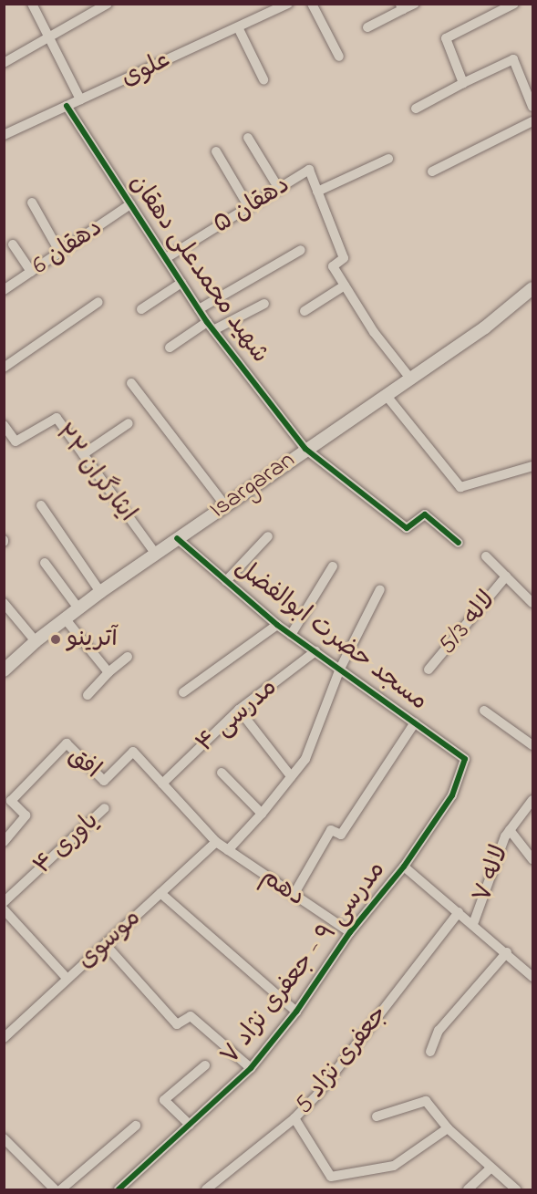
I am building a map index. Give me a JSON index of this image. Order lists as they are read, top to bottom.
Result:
{
  "streets": {
    "main road": ["Isargaran"],
    "street": [
      "علوی",
      "دهقان ۵",
      "دهقان 6",
      "شهید محمدعلی دهقان",
      "ایثارگران ۲۲",
      "لاله 5/3",
      "مسجد حضرت ابوالفضل",
      "مدرسی ۴",
      "افق",
      "یاوری ۴",
      "لاله ۷",
      "دهم",
      "موسوی",
      "مدرسی ۹ - جعفری نژاد ۷",
      "جعفری نژاد 5"
    ]
  },
  "crossings": [
    ["علوی", "شهید محمدعلی دهقان"],
    ["دهقان ۵", "شهید محمدعلی دهقان"],
    ["دهقان 6", "شهید محمدعلی دهقان"],
    ["شهید محمدعلی دهقان", "Isargaran"],
    ["ایثارگران ۲۲", "Isargaran"],
    ["Isargaran", "مسجد حضرت ابوالفضل"],
    ["مسجد حضرت ابوالفضل", "مدرسی ۴"],
    ["مسجد حضرت ابوالفضل", "دهم"],
    ["مسجد حضرت ابوالفضل", "مدرسی ۹ - جعفری نژاد ۷"],
    ["مدرسی ۴", "افق"],
    ["افق", "دهم"],
    ["افق", "موسوی"],
    ["دهم", "موسوی"],
    ["دهم", "مدرسی ۹ - جعفری نژاد ۷"]
  ],
  "places": ["آترینو"]
}
